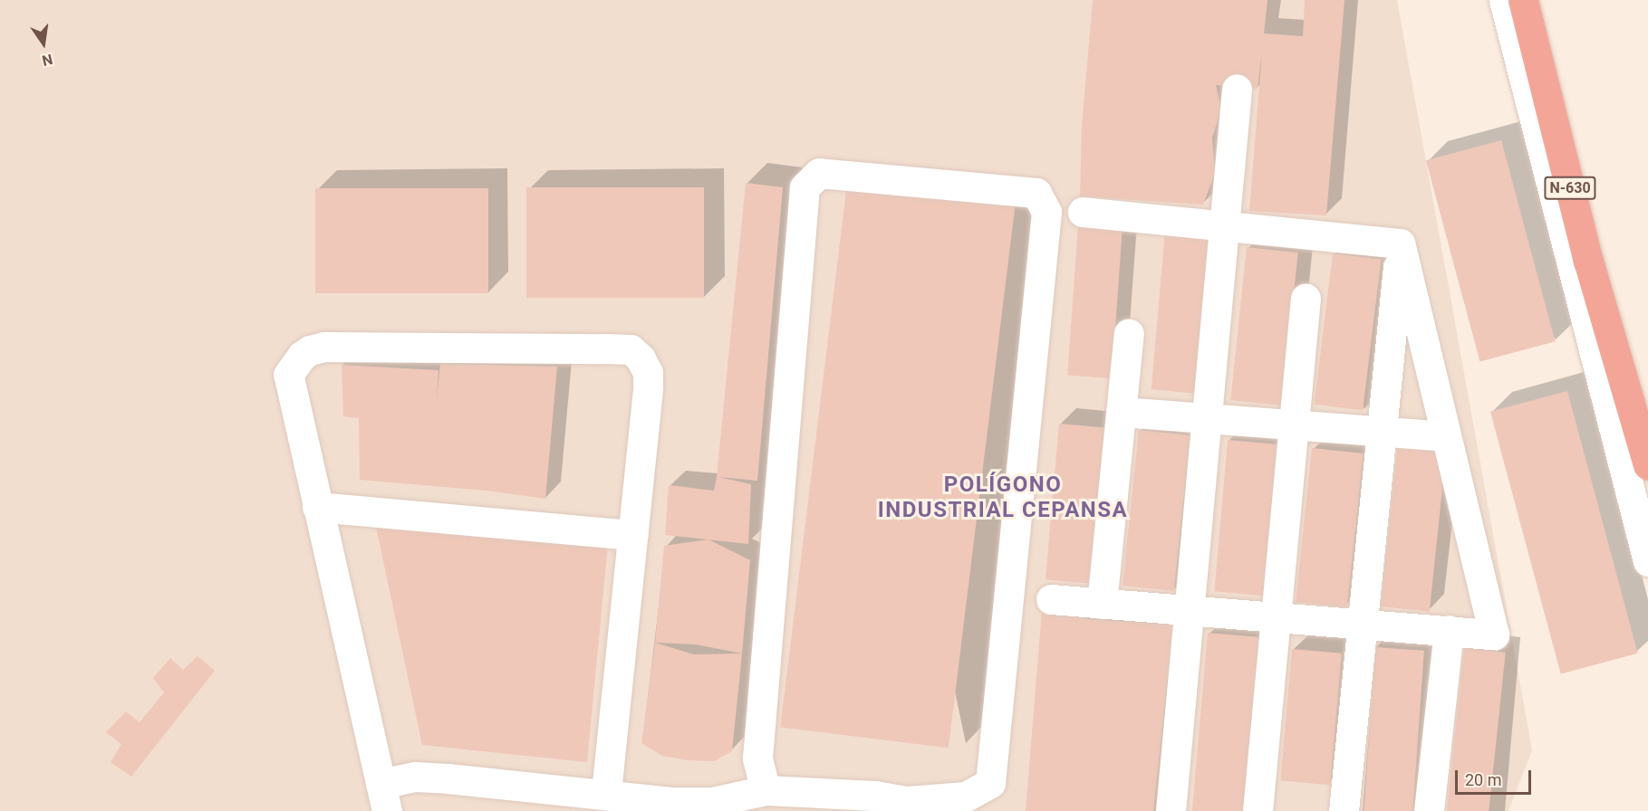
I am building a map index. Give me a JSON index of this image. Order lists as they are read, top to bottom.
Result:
{
  "streets": {
    "highway": ["N-630"]
  },
  "districts": ["POLÍGONO INDUSTRIAL CEPANSA"],
  "scale_bar": "20 m",
  "north": "bottom"
}
